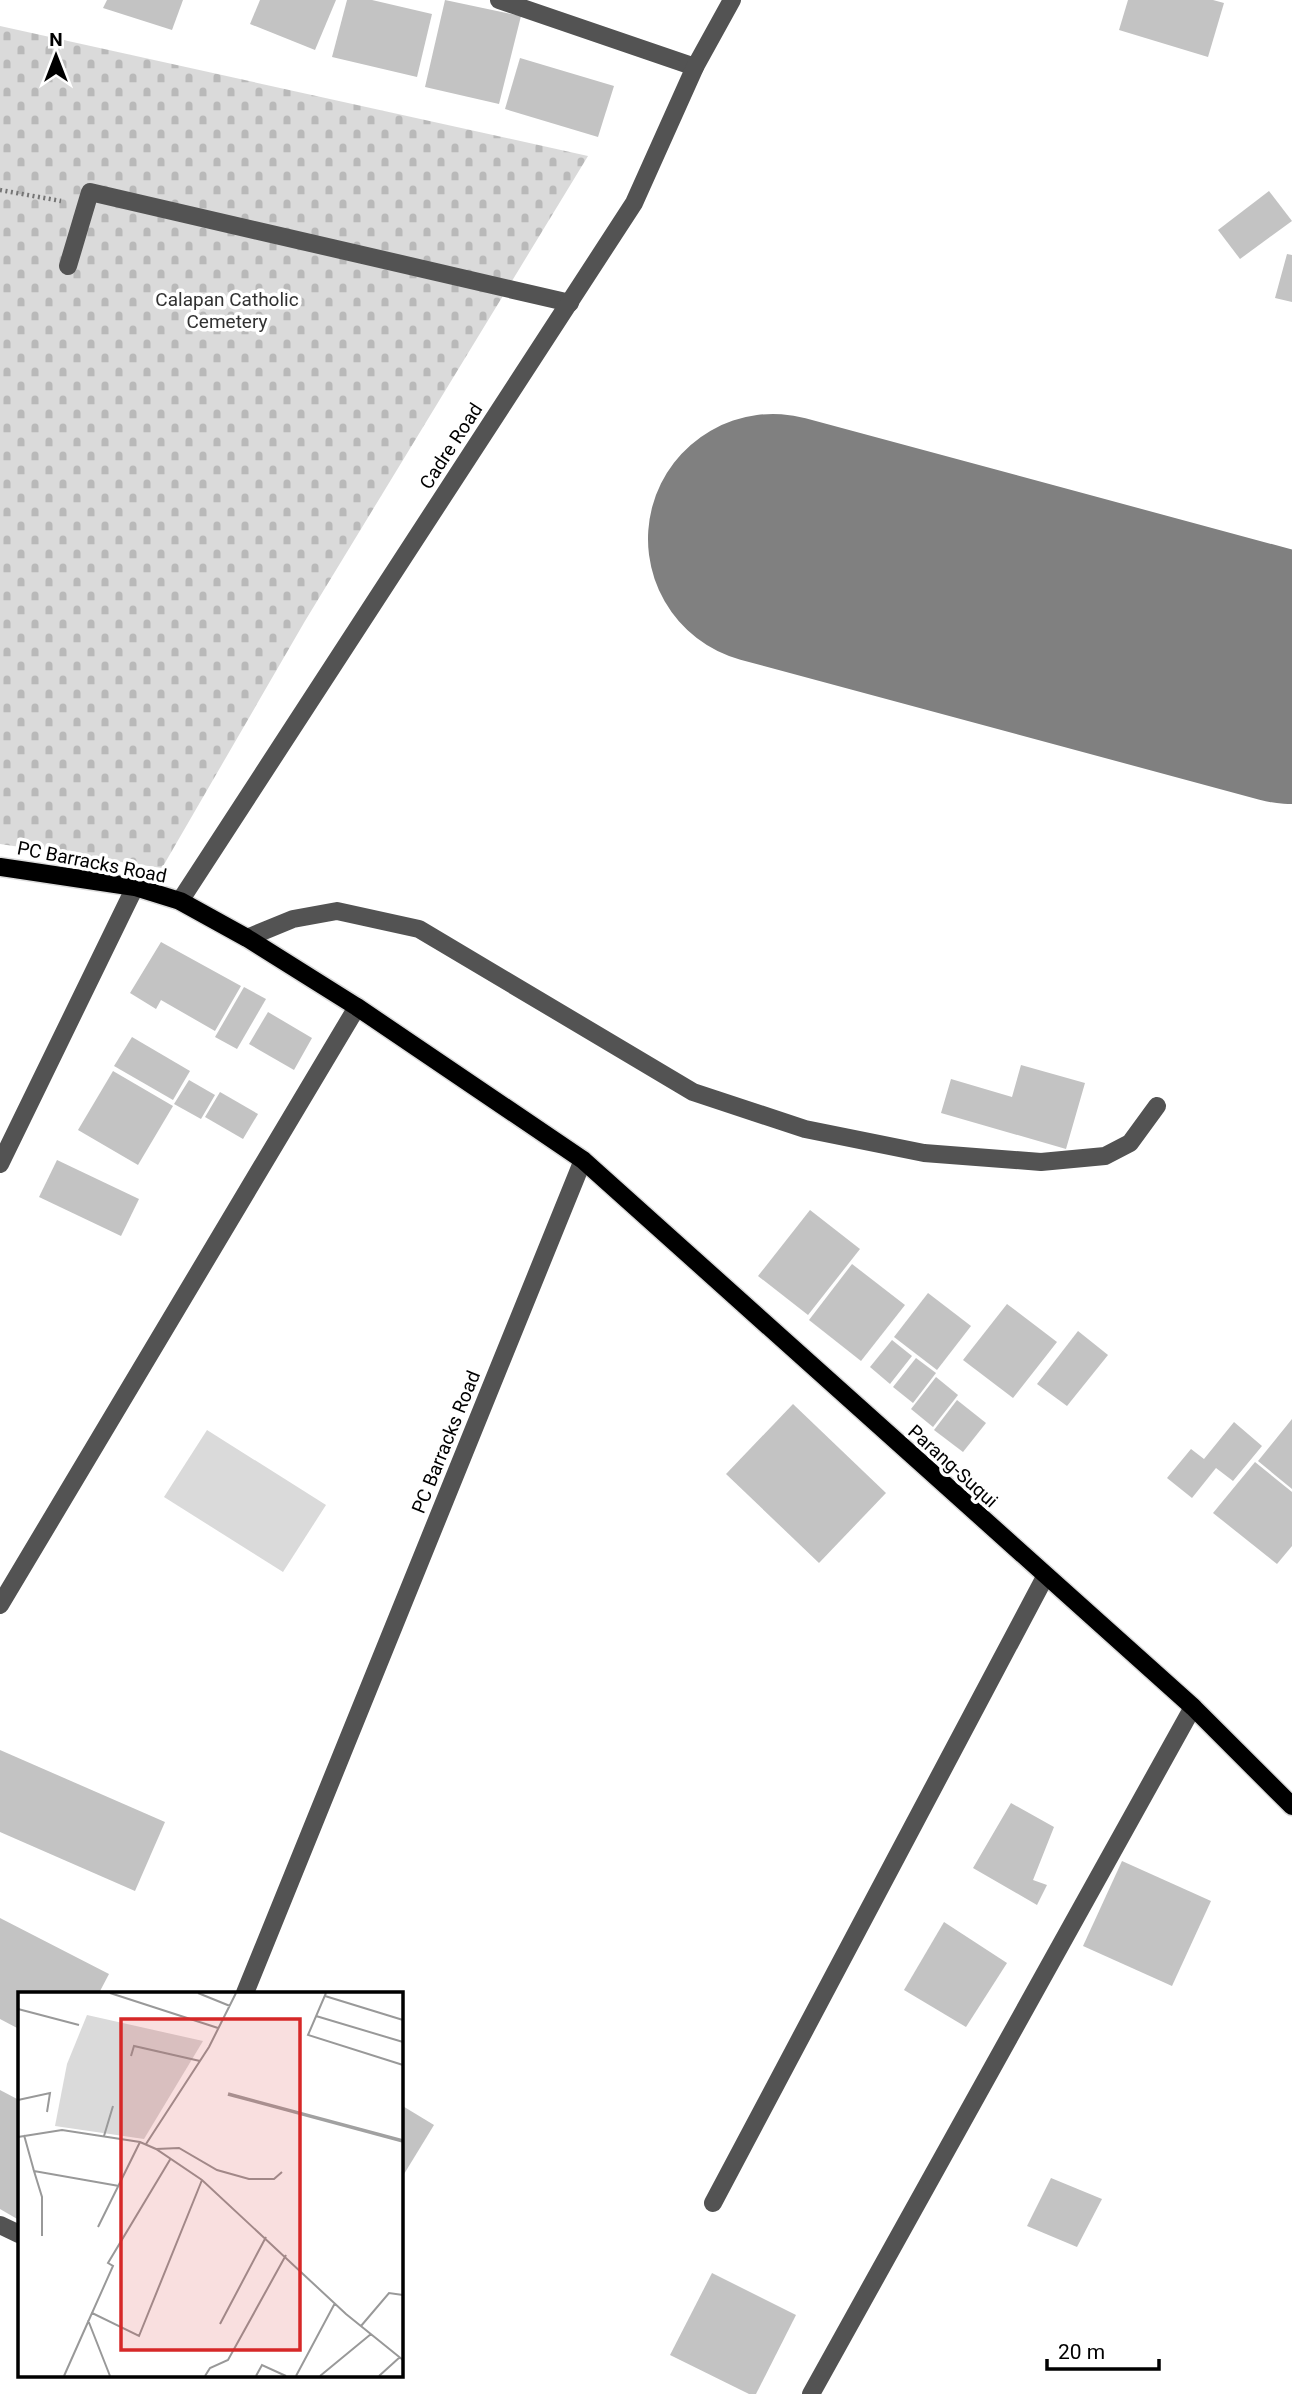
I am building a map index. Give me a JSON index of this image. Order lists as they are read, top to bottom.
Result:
{
  "streets": {
    "main road": ["PC Barracks Road", "Parang-Suqui"],
    "street": ["Cadre Road"]
  },
  "crossings": [
    ["Cadre Road", "PC Barracks Road"],
    ["PC Barracks Road", "Parang-Suqui"]
  ],
  "parks": ["Calapan Catholic Cemetery"],
  "scale_bar": "20 m",
  "north": "top"
}
